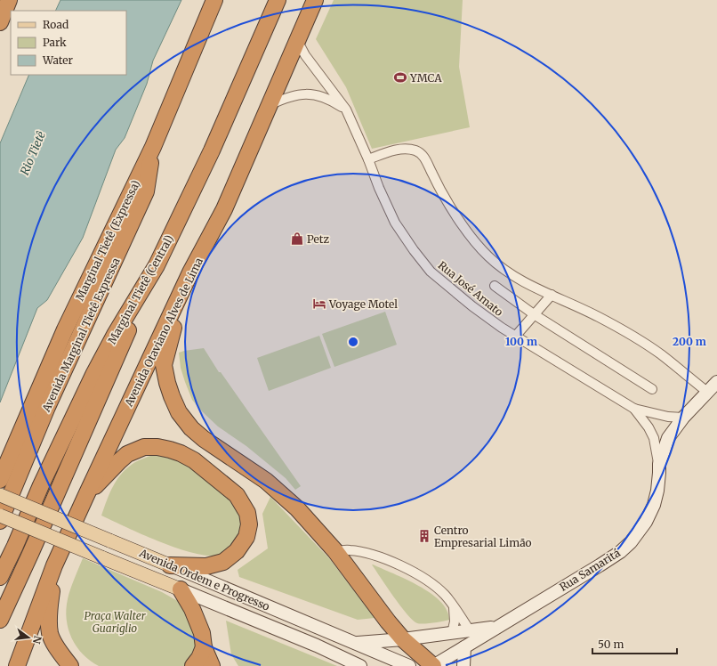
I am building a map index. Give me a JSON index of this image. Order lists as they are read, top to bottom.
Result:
{
  "streets": {
    "highway": [
      "Marginal Tietê (Expressa)",
      "Marginal Tietê (Central)",
      "Avenida Otaviano Alves de Lima",
      "Avenida Marginal Tietê Expressa"
    ],
    "main road": ["Avenida Ordem e Progresso"],
    "street": ["Rua José Amato", "Rua Samaritá"]
  },
  "crossings": [
    ["Marginal Tietê (Expressa)", "Avenida Marginal Tietê Expressa"],
    ["Rua José Amato", "Avenida Otaviano Alves de Lima"],
    ["Rua José Amato", "Rua Samaritá"],
    ["Rua Samaritá", "Avenida Ordem e Progresso"]
  ],
  "water": ["Rio Tietê"],
  "parks": ["Praça Walter Guariglio"],
  "places": {
    "sports": ["YMCA"],
    "shop": ["Petz"],
    "hotel": ["Voyage Motel"],
    "building": ["Centro Empresarial Limão"]
  },
  "legend": ["Road", "Park", "Water"],
  "scale_bar": "50 m",
  "north": "right",
  "rings": ["100 m", "200 m"]
}
